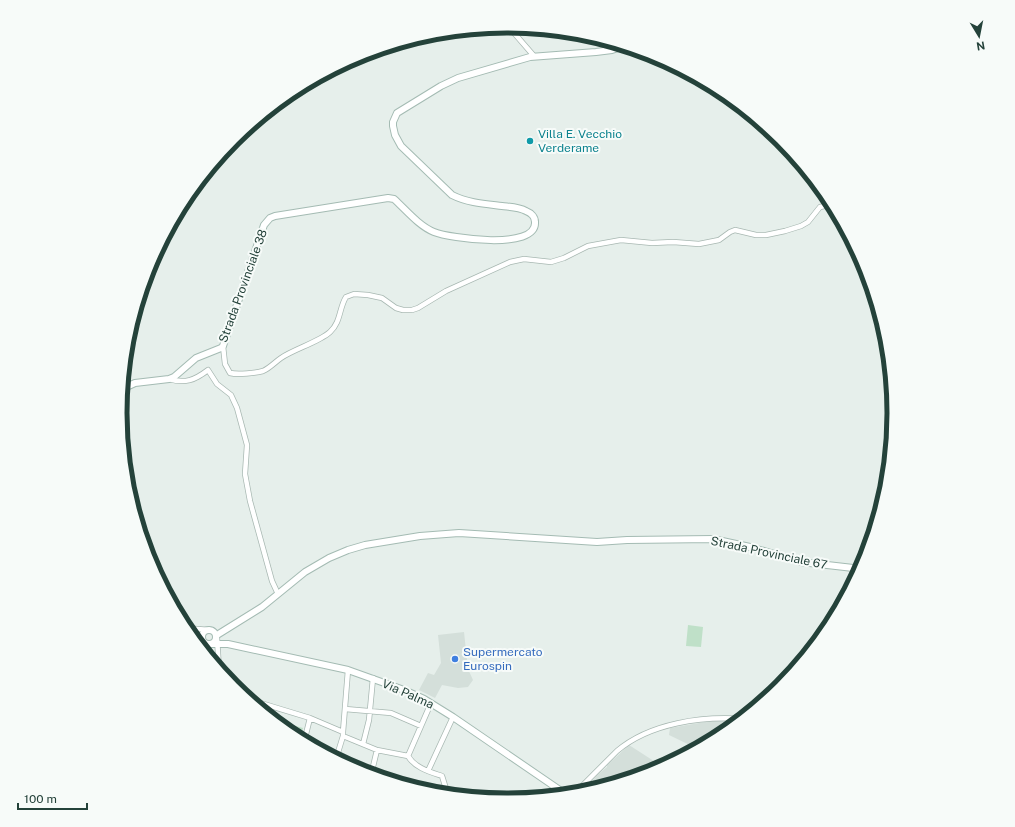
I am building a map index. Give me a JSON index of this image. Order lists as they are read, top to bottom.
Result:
{
  "streets": {
    "street": ["Strada Provinciale 38", "Strada Provinciale 67", "Via Palma"]
  },
  "places": ["Villa E. Vecchio Verderame", "Supermercato Eurospin"],
  "scale_bar": "100 m",
  "north": "bottom"
}
